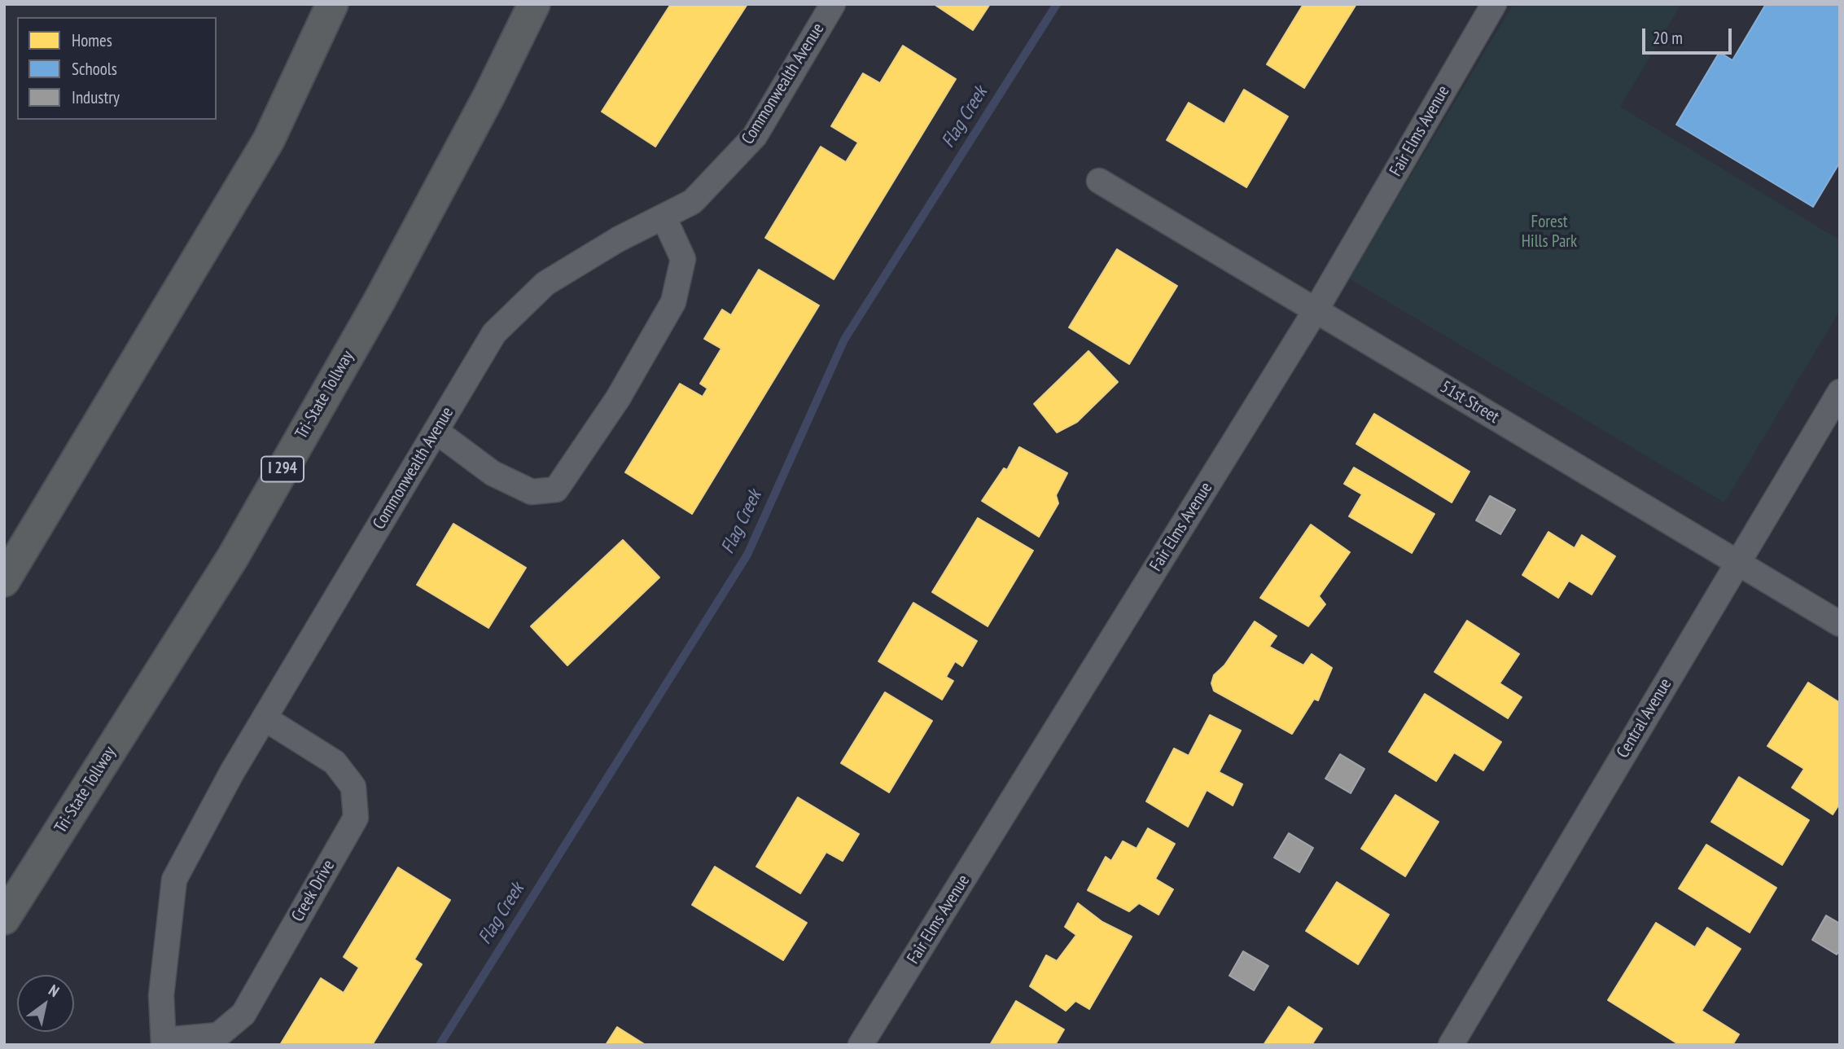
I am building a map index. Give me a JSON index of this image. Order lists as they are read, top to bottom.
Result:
{
  "streets": {
    "highway": ["Tri-State Tollway", "I 294"],
    "street": [
      "Commonwealth Avenue",
      "Fair Elms Avenue",
      "51st Street",
      "Central Avenue",
      "Creek Drive"
    ]
  },
  "crossings": [
    ["Commonwealth Avenue", "Creek Drive"],
    ["Fair Elms Avenue", "51st Street"],
    ["51st Street", "Central Avenue"]
  ],
  "water": ["Flag Creek"],
  "parks": ["Forest Hills Park"],
  "legend": ["Homes", "Schools", "Industry"],
  "scale_bar": "20 m",
  "north": "top right"
}
